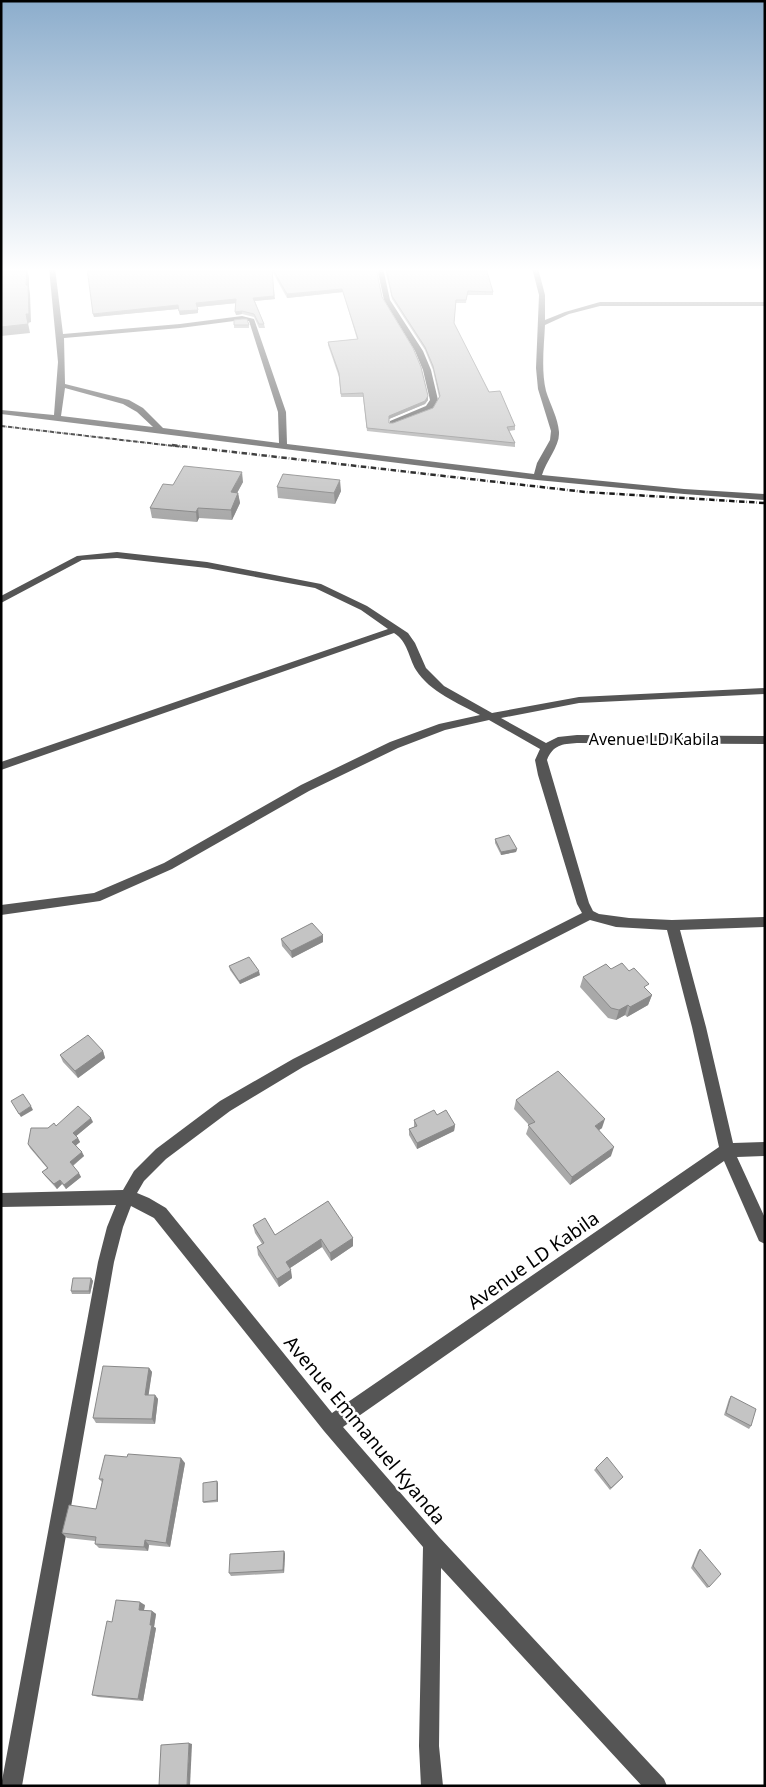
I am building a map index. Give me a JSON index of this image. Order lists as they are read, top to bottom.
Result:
{
  "streets": {
    "street": ["Avenue LD Kabila", "Avenue Emmanuel Kyanda"]
  },
  "crossings": [
    ["Avenue LD Kabila", "Avenue Emmanuel Kyanda"]
  ]
}
